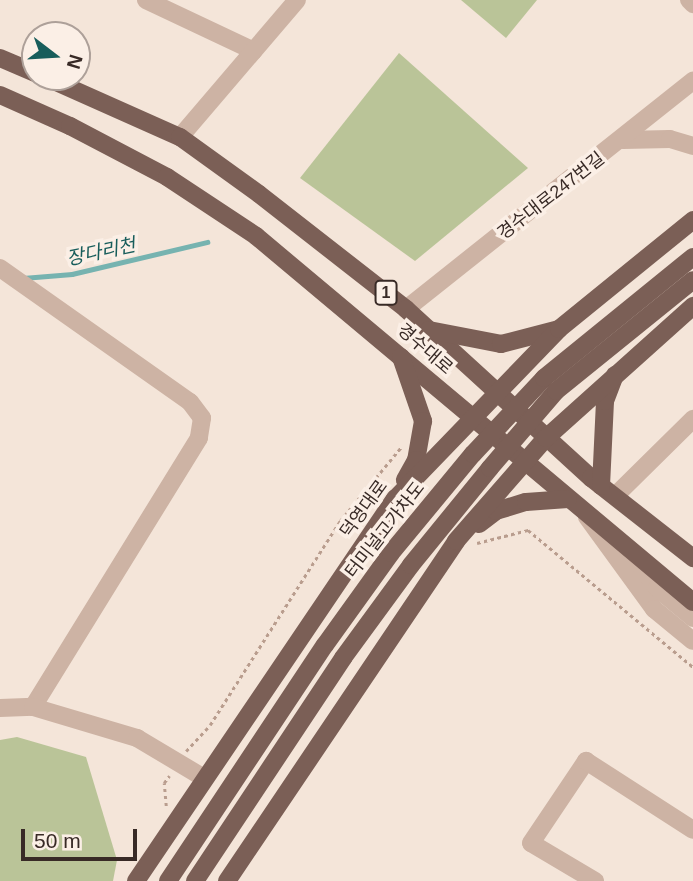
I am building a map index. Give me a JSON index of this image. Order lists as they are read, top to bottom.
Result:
{
  "streets": {
    "main road": [
      "1",
      "경수대로",
      "덕영대로",
      "터미널고가차도"
    ],
    "street": ["경수대로247번길"]
  },
  "crossings": [
    ["경수대로247번길", "경수대로"],
    ["경수대로", "덕영대로"]
  ],
  "water": ["장다리천"],
  "scale_bar": "50 m",
  "north": "right"
}
